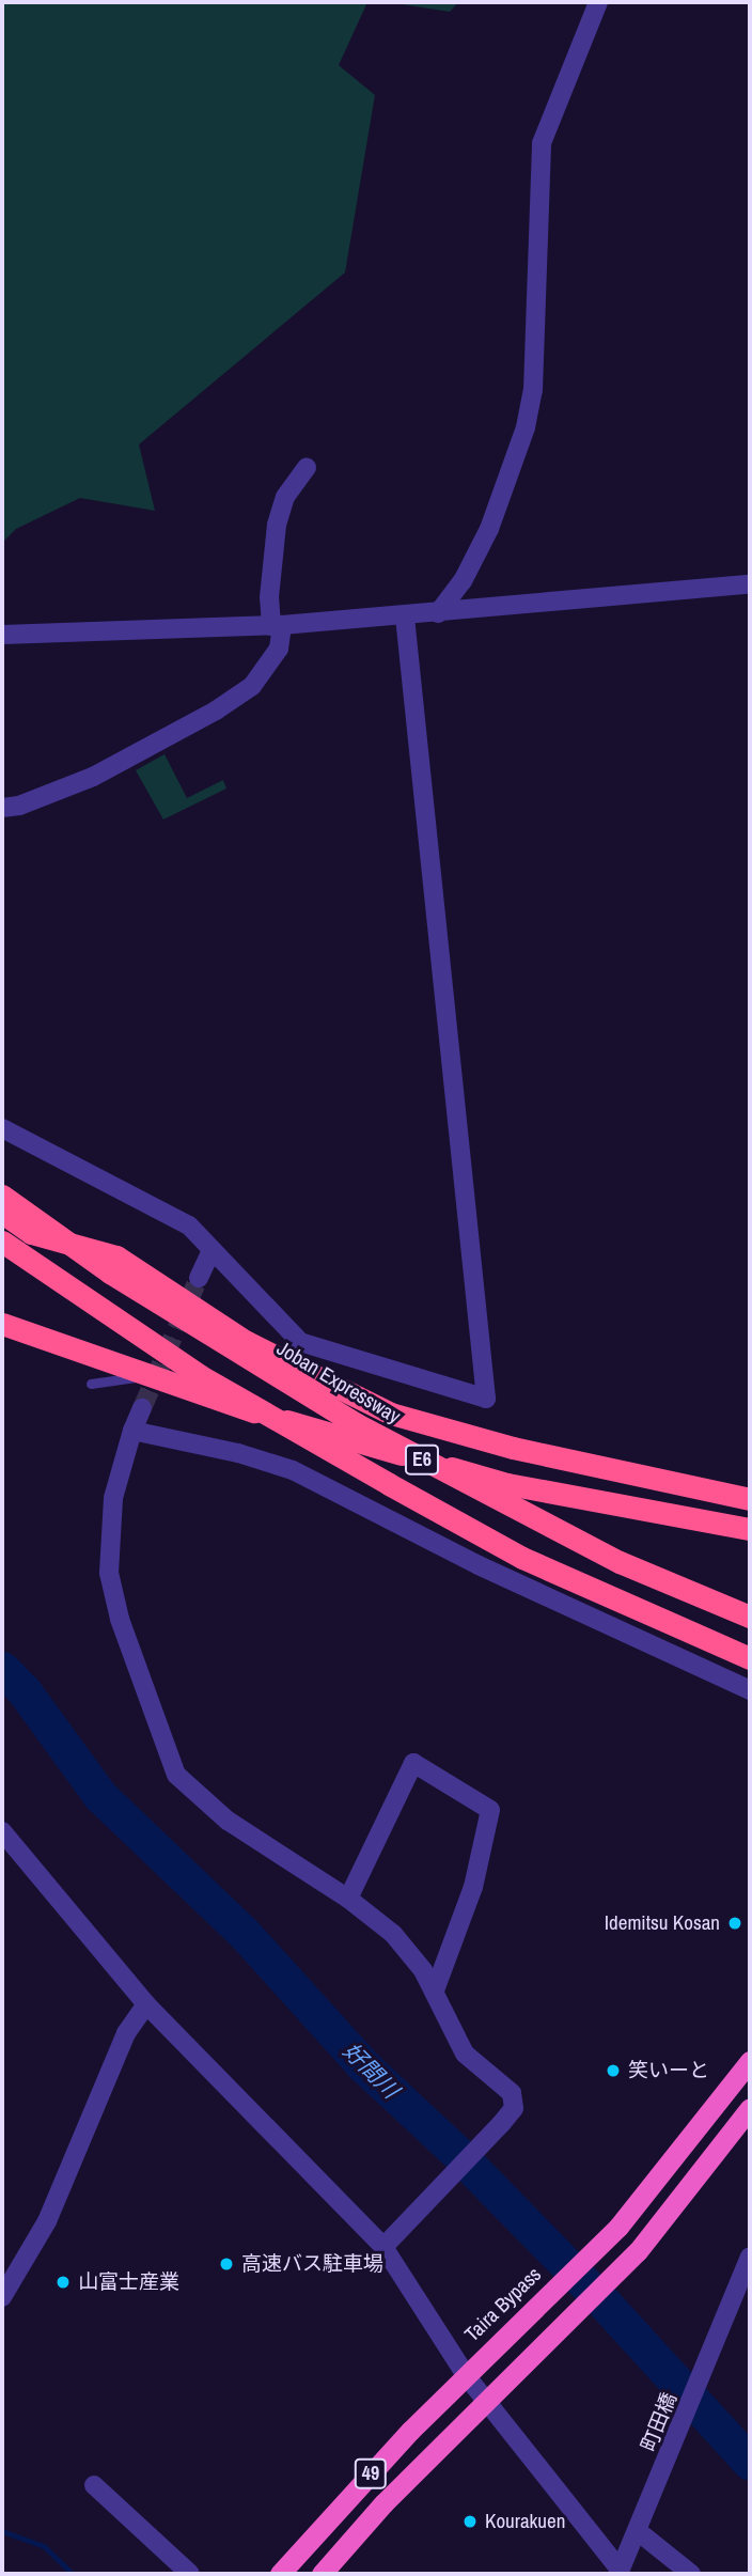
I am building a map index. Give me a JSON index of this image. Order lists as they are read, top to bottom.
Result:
{
  "streets": {
    "highway": [
      "Joban Expressway",
      "E6",
      "Taira Bypass",
      "49"
    ],
    "street": ["町田橋"]
  },
  "water": ["好間川"],
  "places": [
    "Idemitsu Kosan",
    "笑いーと",
    "高速バス駐車場",
    "山富士産業",
    "Kourakuen"
  ]
}
